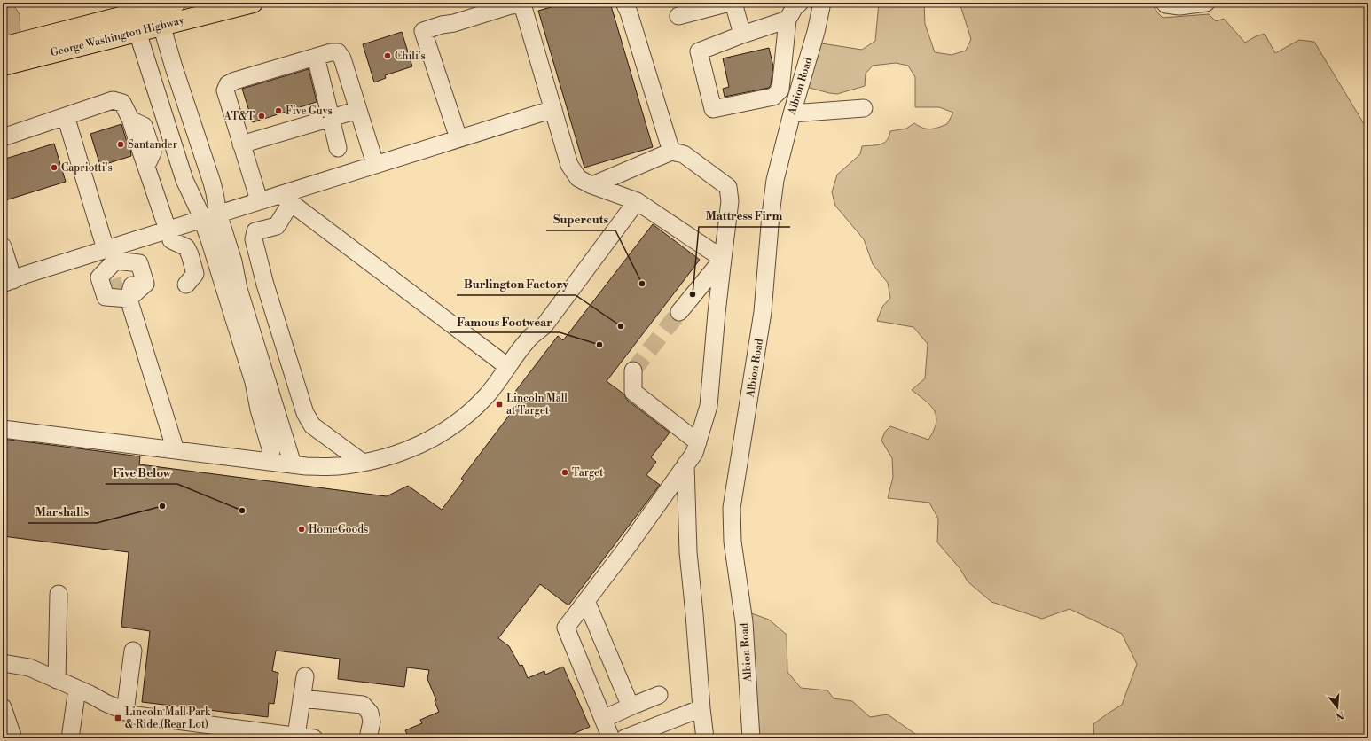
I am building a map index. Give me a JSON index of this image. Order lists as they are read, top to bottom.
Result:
{
  "streets": {
    "main road": ["George Washington Highway"],
    "street": ["Albion Road"]
  },
  "places": {
    "other": [
      "Chili's",
      "Five Guys",
      "AT&T",
      "Santander",
      "Capriotti's",
      "Supercuts",
      "Mattress Firm",
      "Burlington Factory",
      "Famous Footwear",
      "Target",
      "Marshalls",
      "Five Below",
      "HomeGoods"
    ],
    "transit": ["Lincoln Mall at Target", "Lincoln Mall Park & Ride (Rear Lot)"]
  },
  "north": "bottom"
}
